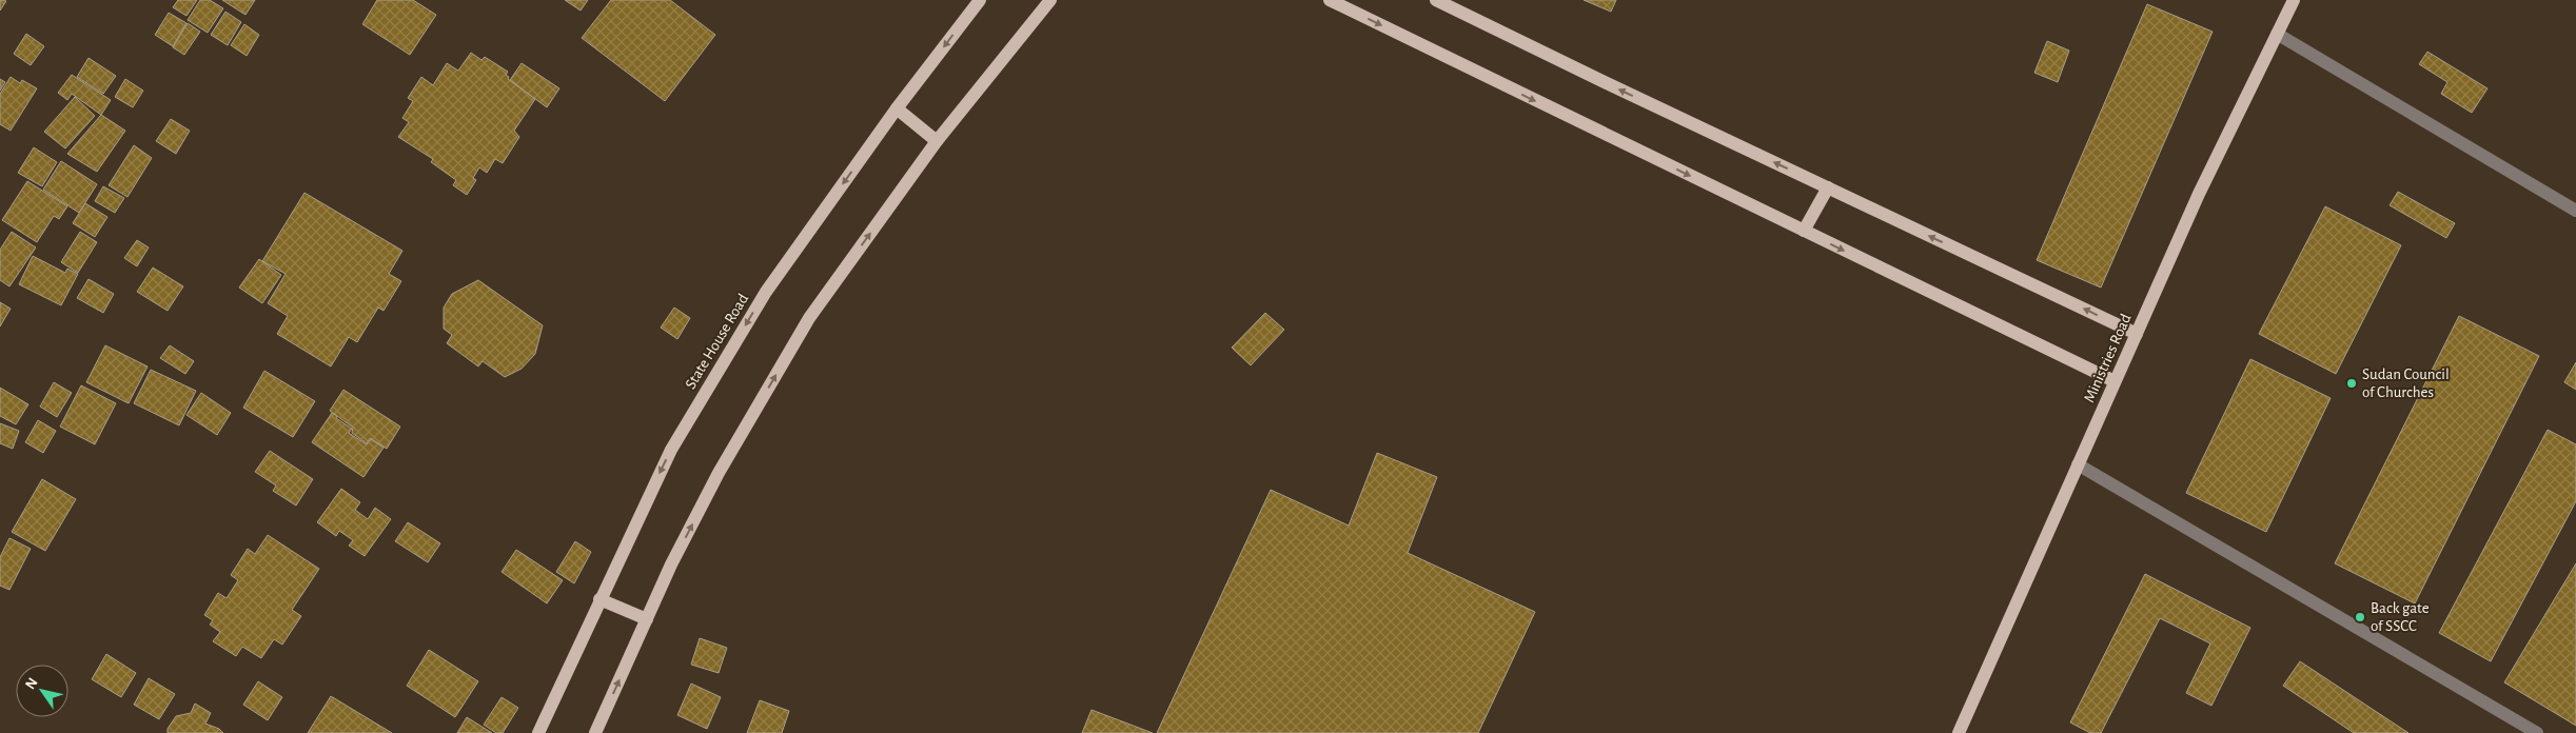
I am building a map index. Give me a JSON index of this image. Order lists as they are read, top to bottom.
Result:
{
  "streets": {
    "main road": ["State House Road", "Ministries Road"]
  },
  "places": ["Sudan Council of Churches", "Back gate of SSCC"],
  "north": "top left"
}
